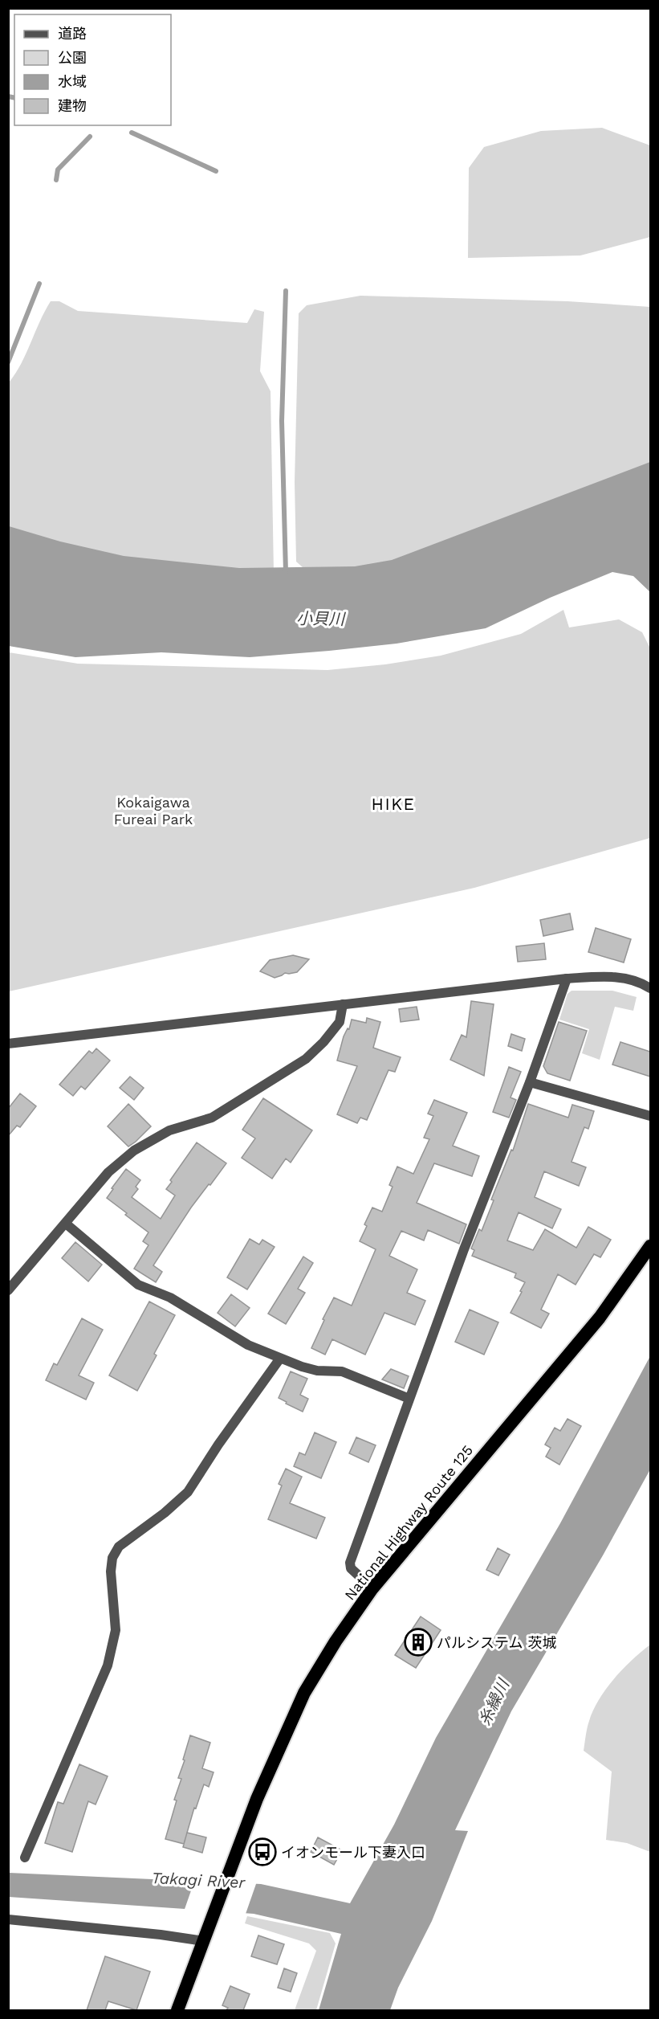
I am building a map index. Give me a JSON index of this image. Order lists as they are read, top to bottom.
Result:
{
  "streets": {
    "highway": ["National Highway Route 125"]
  },
  "districts": ["HIKE"],
  "water": ["小貝川", "糸繰川", "Takagi River"],
  "parks": ["Kokaigawa Fureai Park"],
  "places": {
    "building": ["パルシステム 茨城"],
    "bus stop": ["イオンモール下妻入口"]
  },
  "legend": [
    "道路",
    "公園",
    "水域",
    "建物"
  ]
}
